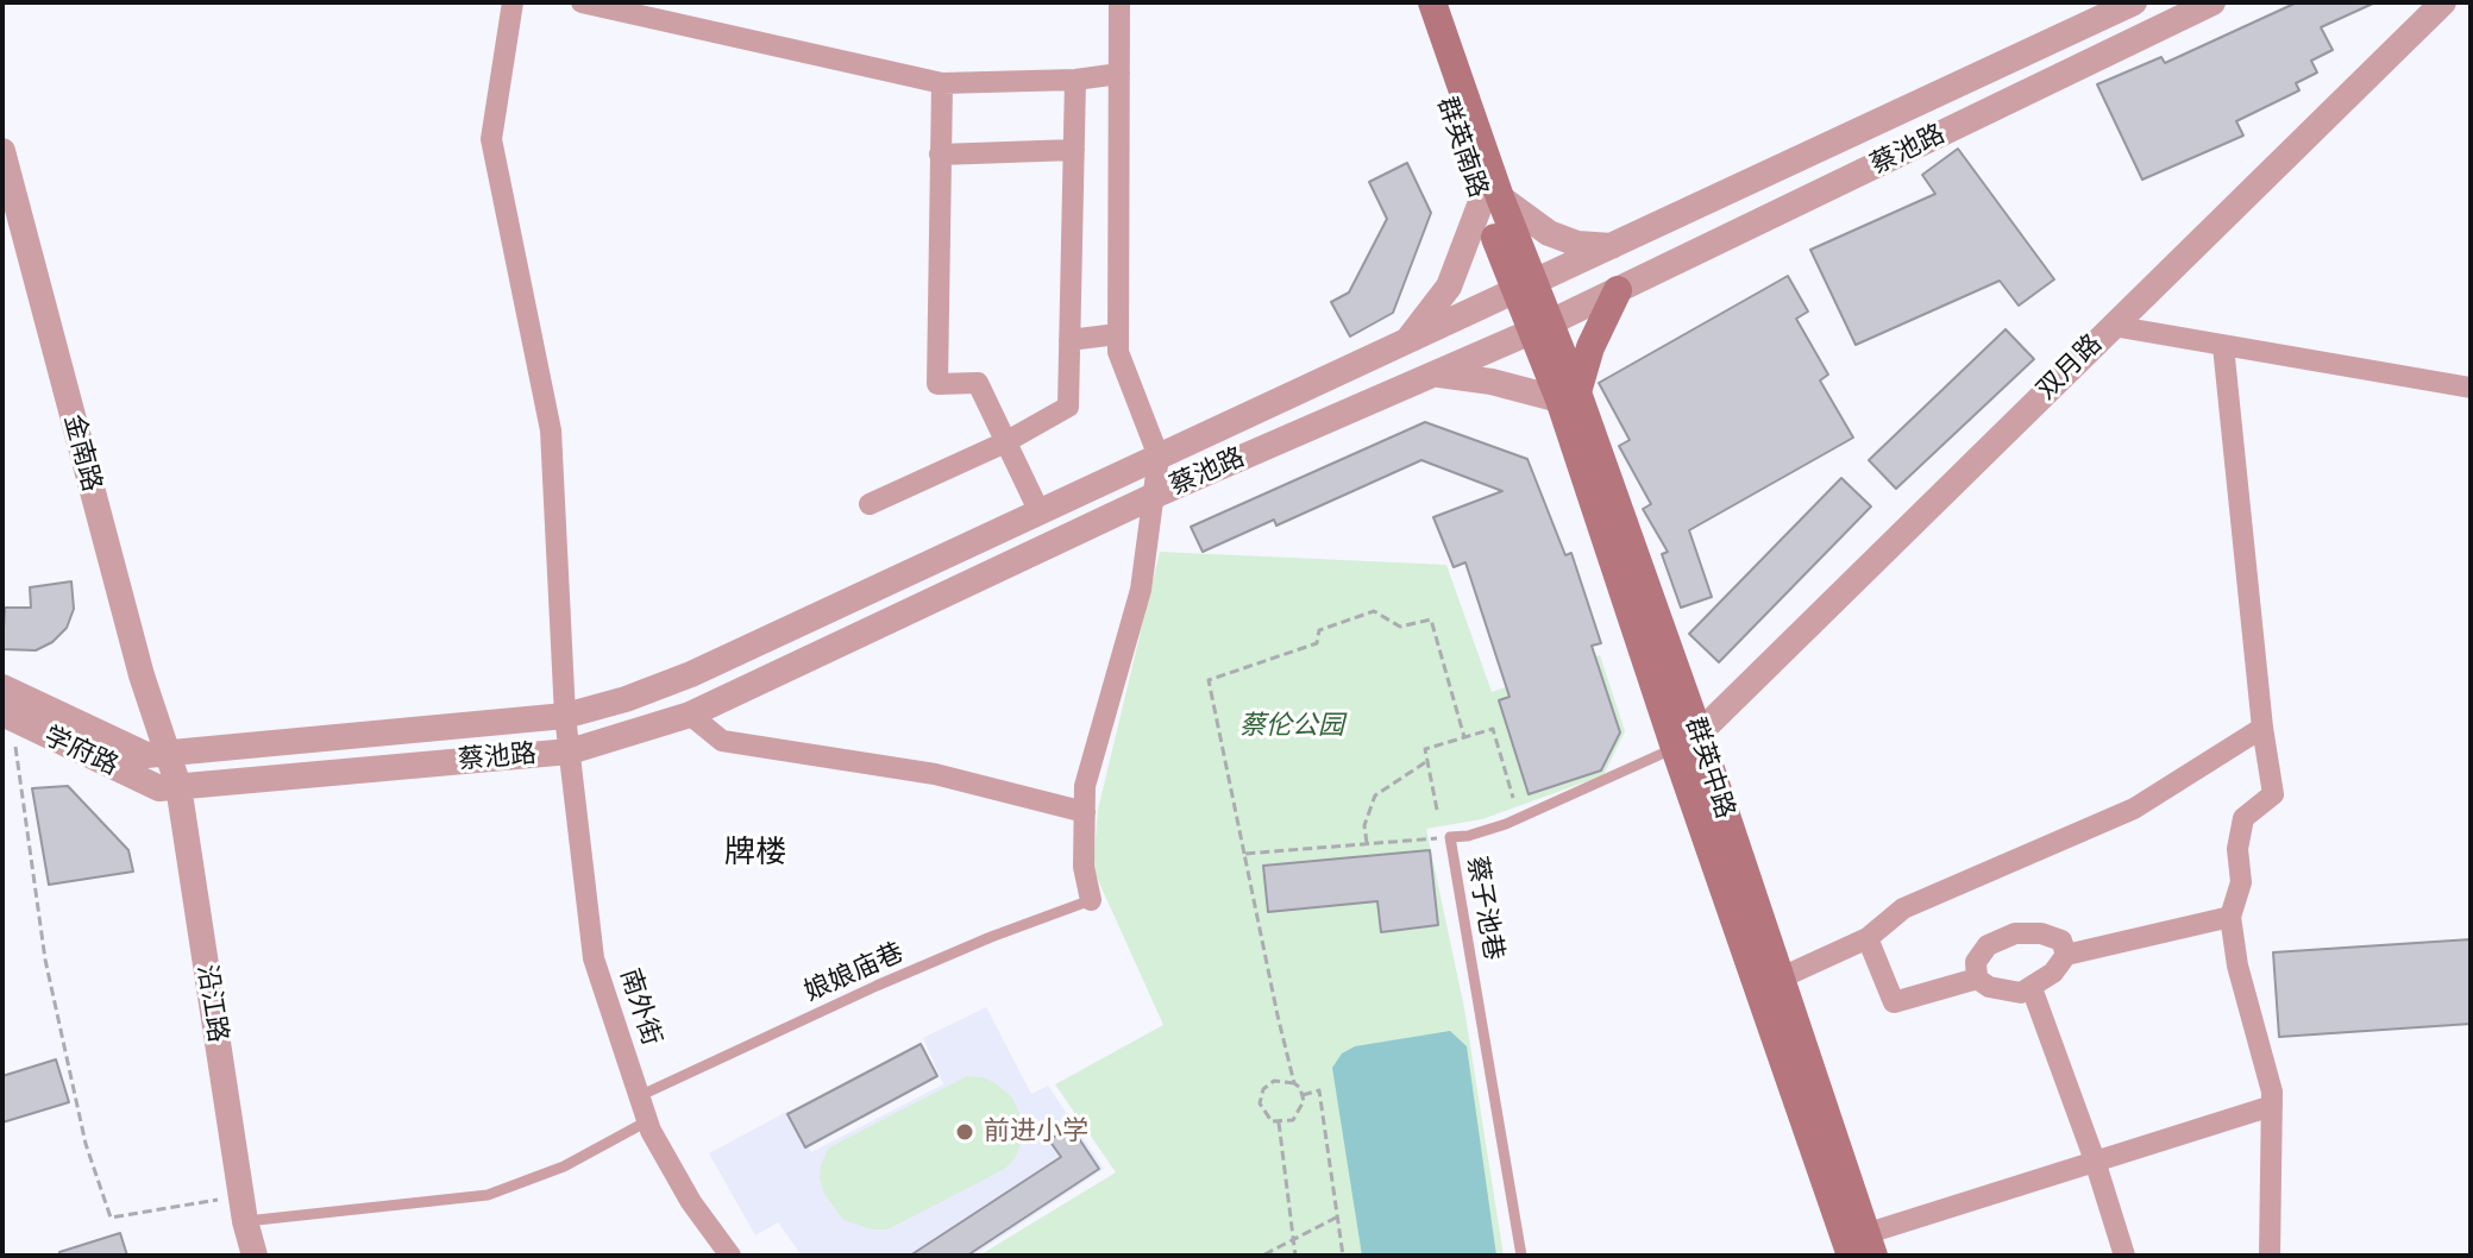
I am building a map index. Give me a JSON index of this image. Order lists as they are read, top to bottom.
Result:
{
  "streets": {
    "main road": ["群英南路", "群英中路"],
    "street": [
      "蔡池路",
      "双月路",
      "金南路",
      "学府路",
      "沿江路",
      "南外街"
    ],
    "lane": ["蔡子池巷", "娘娘庙巷"]
  },
  "crossings": [
    ["群英南路", "蔡池路"],
    ["群英南路", "群英中路"],
    ["蔡池路", "金南路"],
    ["蔡池路", "学府路"],
    ["蔡池路", "群英中路"],
    ["蔡池路", "沿江路"],
    ["蔡池路", "南外街"],
    ["双月路", "群英中路"],
    ["双月路", "蔡子池巷"],
    ["金南路", "学府路"],
    ["金南路", "沿江路"],
    ["学府路", "沿江路"],
    ["群英中路", "蔡子池巷"],
    ["娘娘庙巷", "南外街"]
  ],
  "districts": ["牌楼"],
  "parks": ["蔡伦公园"],
  "places": ["前进小学"]
}
